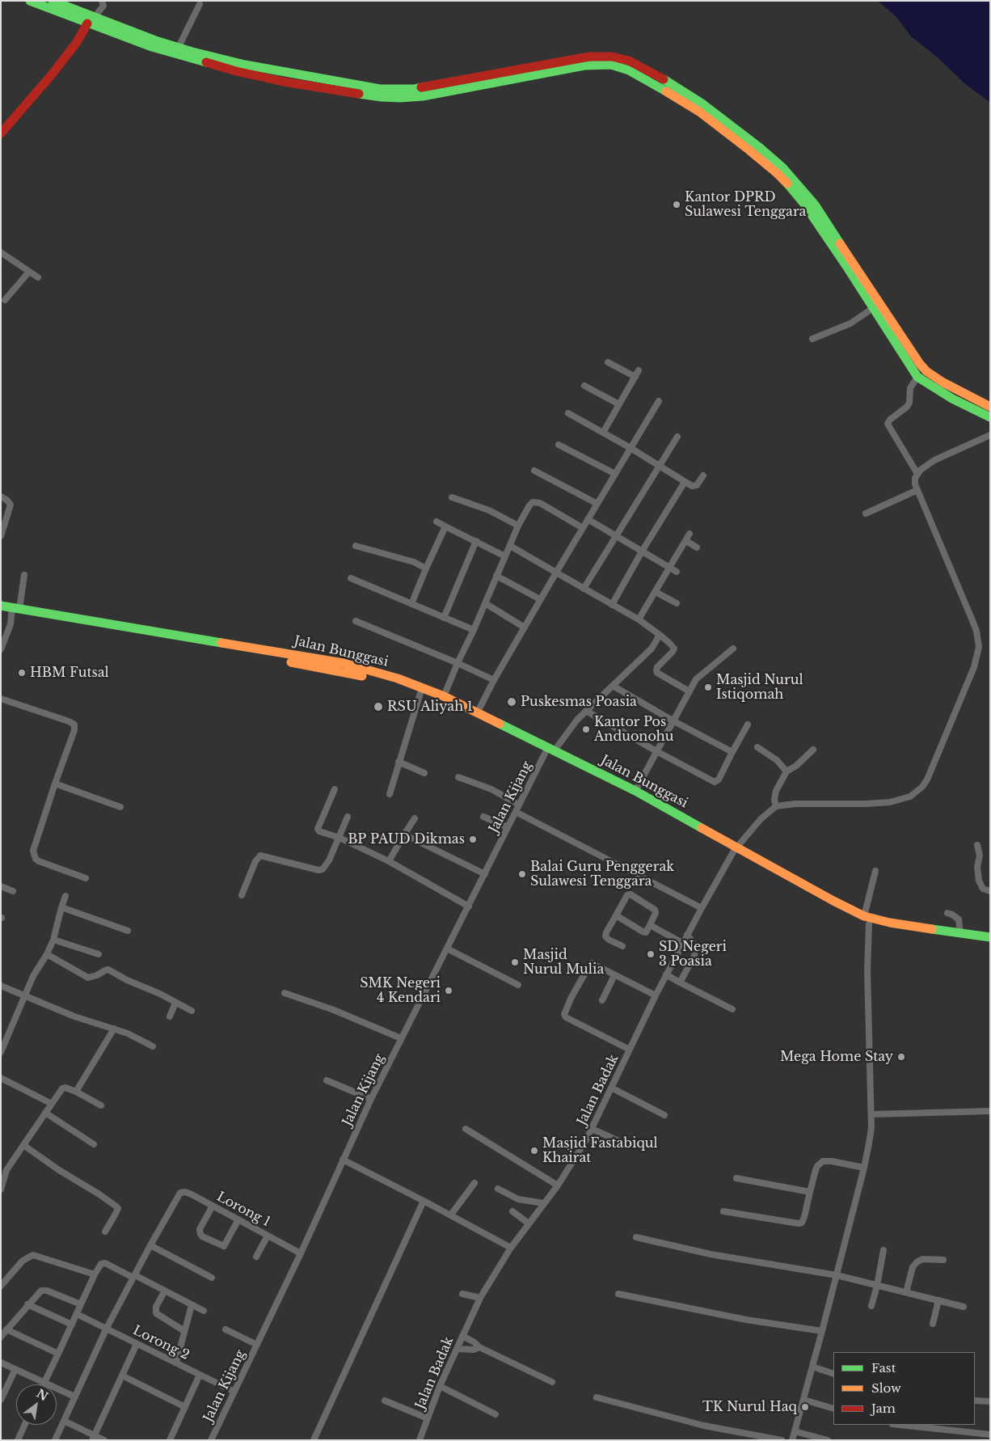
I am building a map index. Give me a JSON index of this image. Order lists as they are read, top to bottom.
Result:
{
  "streets": {
    "main road": ["Jalan Bunggasi"],
    "street": [
      "Jalan Kijang",
      "Jalan Badak",
      "Lorong 1",
      "Lorong 2"
    ]
  },
  "crossings": [
    ["Jalan Bunggasi", "Jalan Kijang"],
    ["Jalan Bunggasi", "Jalan Badak"],
    ["Jalan Kijang", "Lorong 1"],
    ["Jalan Kijang", "Lorong 2"]
  ],
  "places": [
    "Kantor DPRD Sulawesi Tenggara",
    "HBM Futsal",
    "Masjid Nurul Istiqomah",
    "Puskesmas Poasia",
    "RSU Aliyah 1",
    "Kantor Pos Anduonohu",
    "BP PAUD Dikmas",
    "Balai Guru Penggerak Sulawesi Tenggara",
    "SD Negeri 3 Poasia",
    "Masjid Nurul Mulia",
    "SMK Negeri 4 Kendari",
    "Mega Home Stay",
    "Masjid Fastabiqul Khairat",
    "TK Nurul Haq"
  ],
  "legend": ["Fast", "Slow", "Jam"],
  "north": "top right"
}
